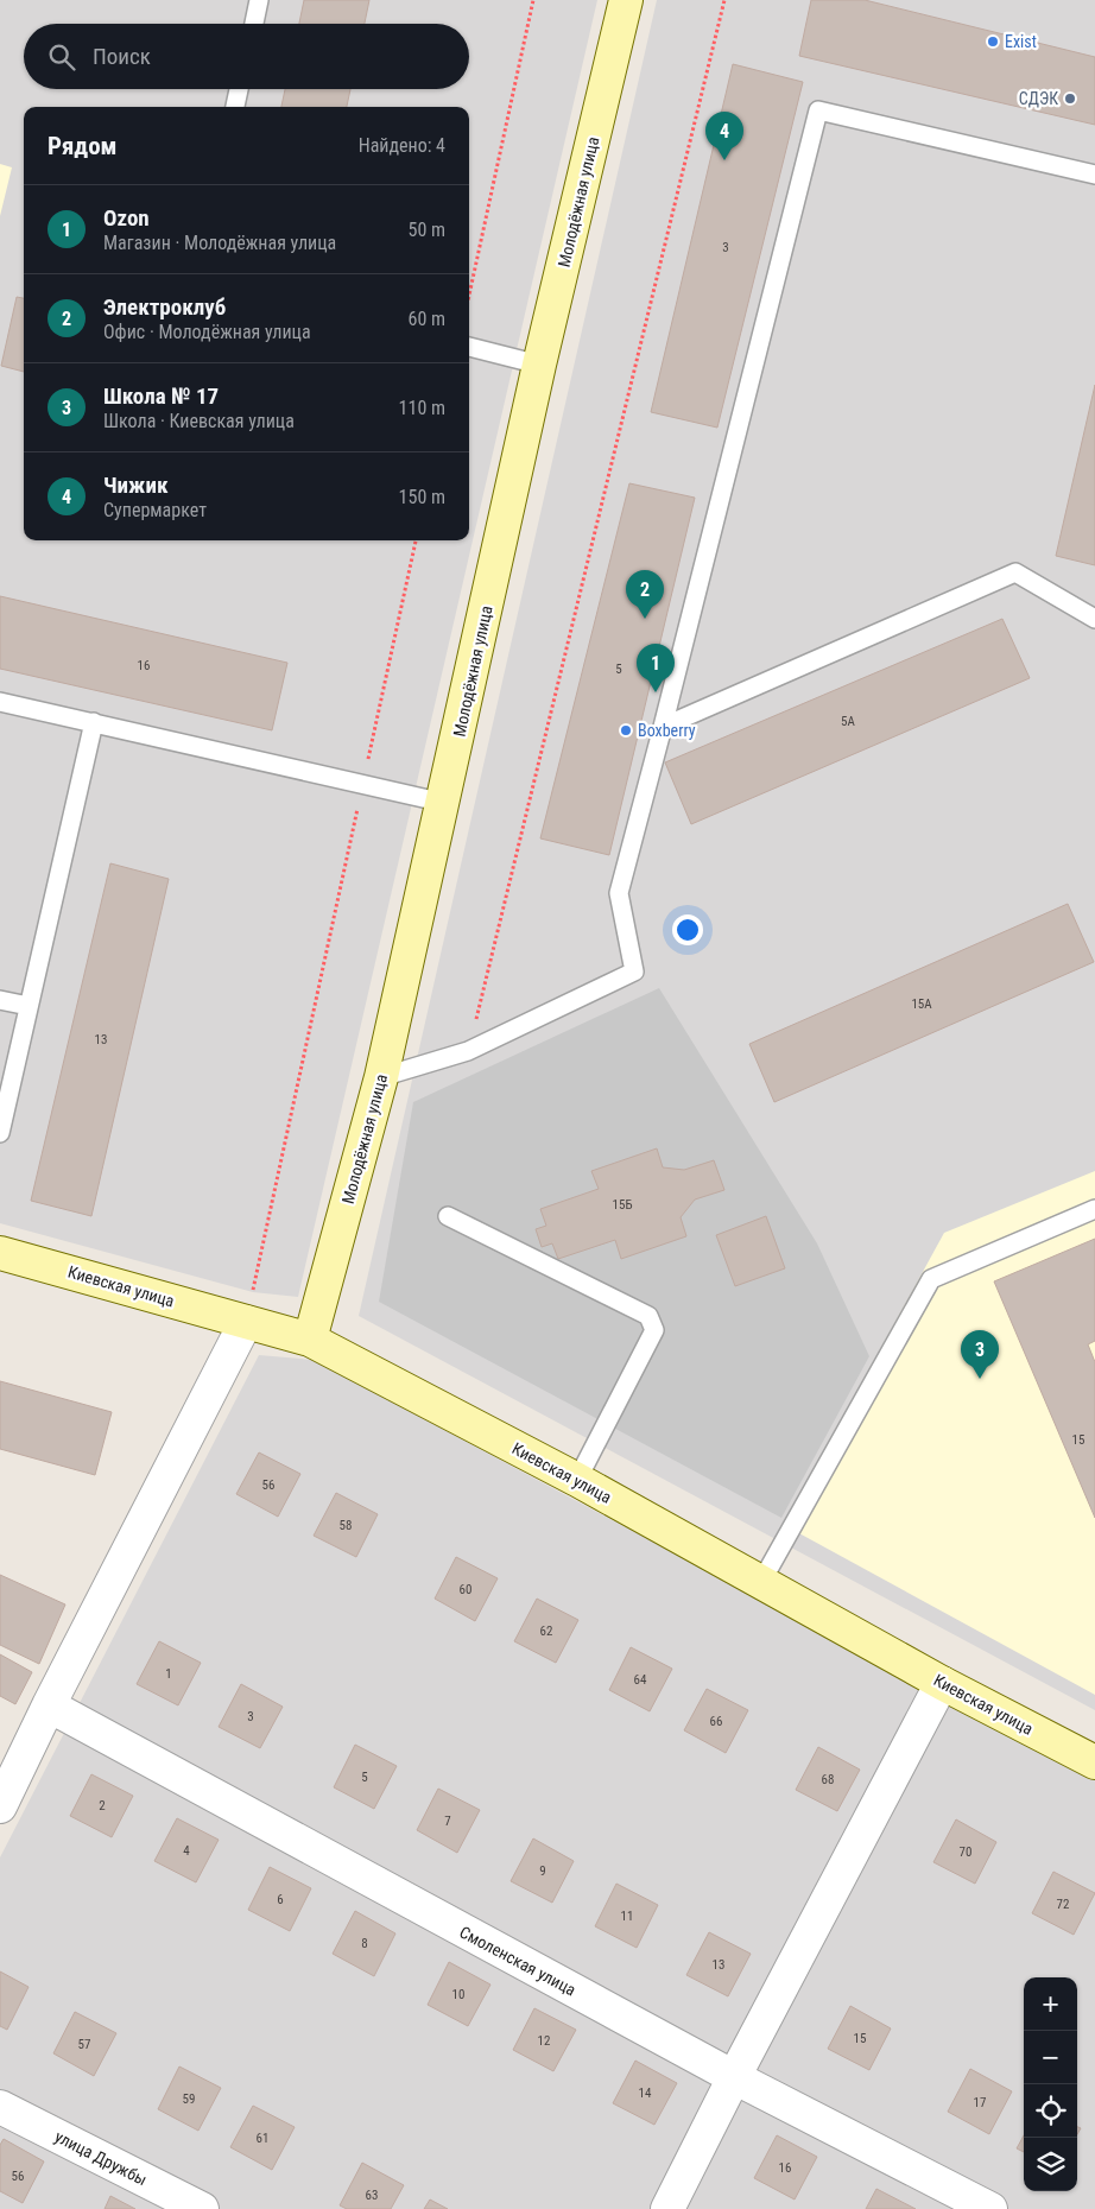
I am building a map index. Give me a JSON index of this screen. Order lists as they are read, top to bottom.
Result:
{
  "streets": {
    "street": [
      "Молодёжная улица",
      "Киевская улица",
      "Смоленская улица",
      "улица Дружбы"
    ]
  },
  "crossings": [
    ["Молодёжная улица", "Киевская улица"]
  ],
  "places": ["Exist", "СДЭК", "Boxberry"],
  "house_numbers": [
    "3",
    "16",
    "5",
    "5А",
    "15А",
    "13",
    "15Б",
    "15",
    "56",
    "58",
    "60",
    "62",
    "1",
    "64",
    "3",
    "66",
    "5",
    "68",
    "2",
    "7",
    "4",
    "70",
    "9",
    "6",
    "72",
    "11",
    "8",
    "13",
    "10",
    "15",
    "12",
    "57",
    "14",
    "59",
    "17",
    "61",
    "16",
    "56",
    "63"
  ],
  "page": {
    "search": "Поиск",
    "heading": ["Рядом", "Найдено: 4"],
    "pins": [
      "4",
      "2",
      "1",
      "3"
    ],
    "list": [
      {
        "mark": "1",
        "name": "Ozon",
        "note": "Магазин · Молодёжная улица",
        "value": "50 m"
      },
      {
        "mark": "2",
        "name": "Электроклуб",
        "note": "Офис · Молодёжная улица",
        "value": "60 m"
      },
      {
        "mark": "3",
        "name": "Школа № 17",
        "note": "Школа · Киевская улица",
        "value": "110 m"
      },
      {
        "mark": "4",
        "name": "Чижик",
        "note": "Супермаркет",
        "value": "150 m"
      }
    ],
    "map_buttons": ["+", "−"]
  }
}
